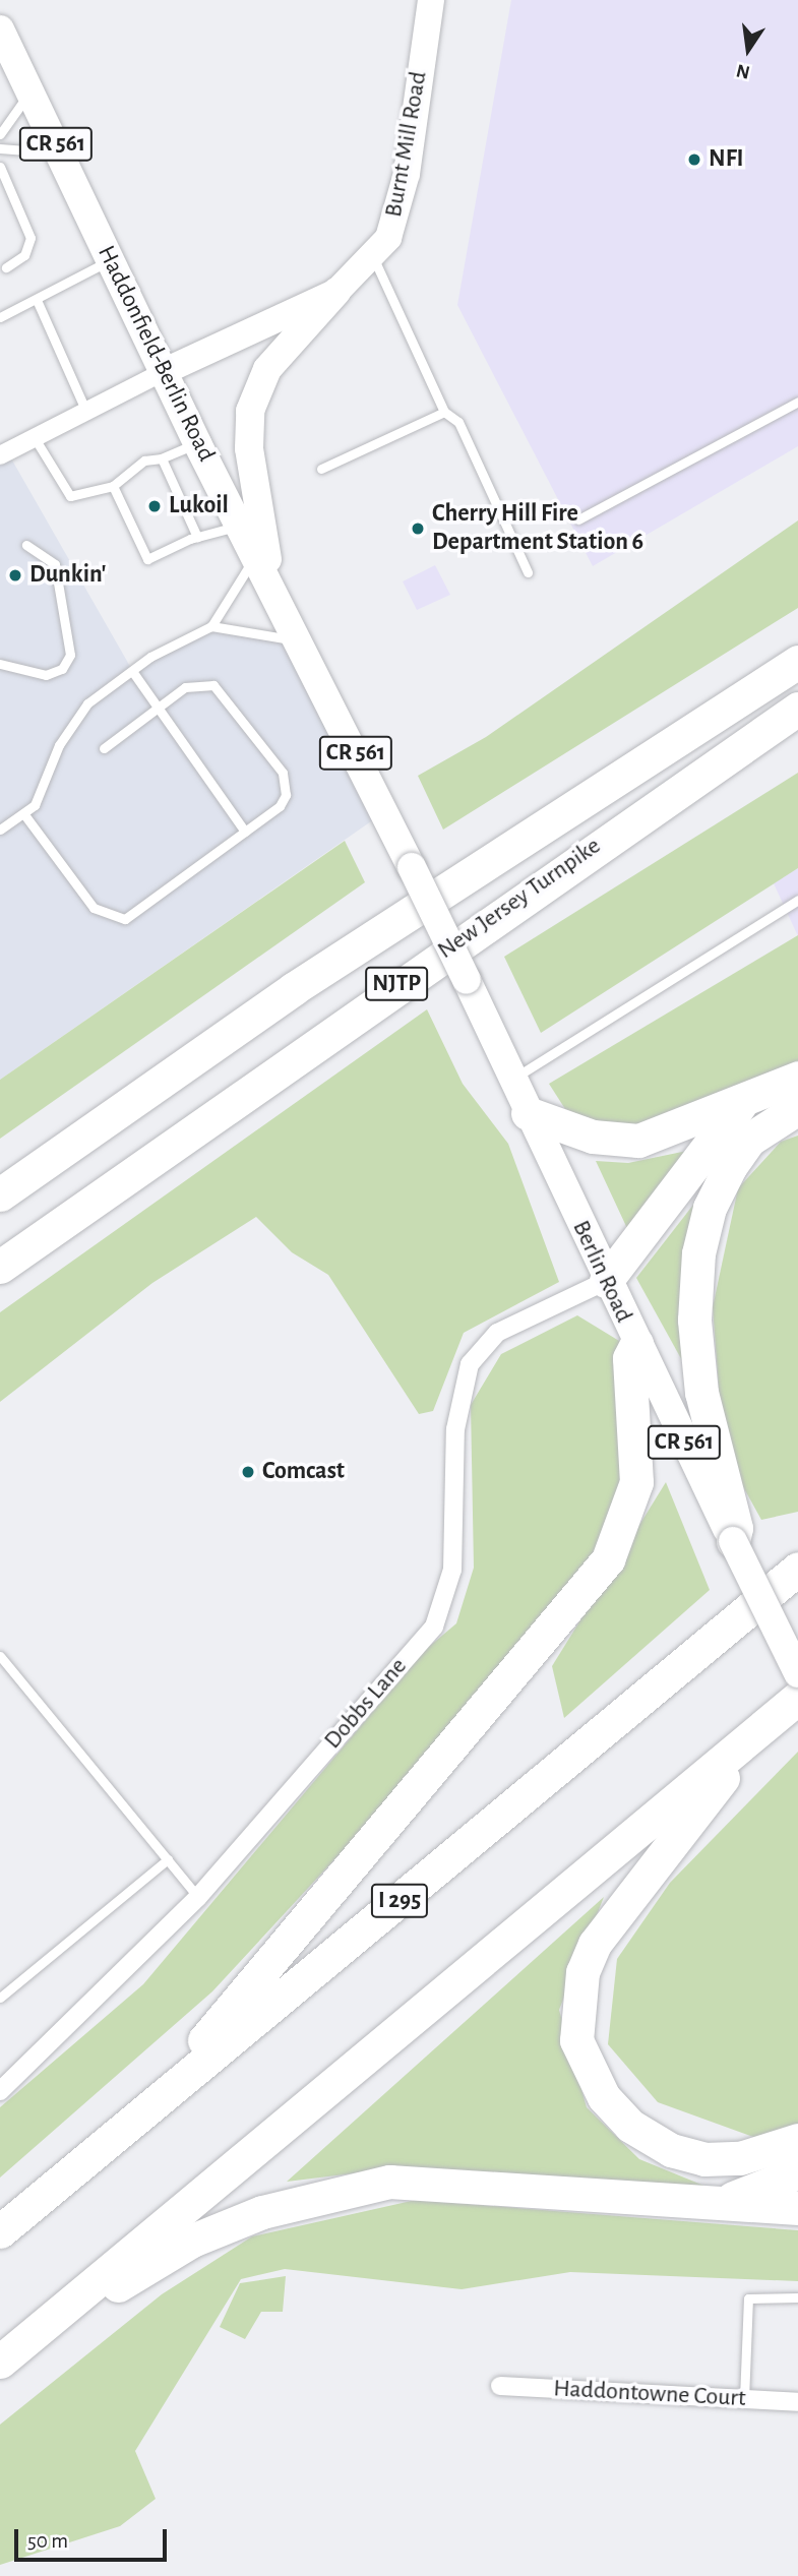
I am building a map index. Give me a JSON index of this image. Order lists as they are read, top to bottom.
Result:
{
  "streets": {
    "highway": ["New Jersey Turnpike", "NJTP", "I 295"],
    "main road": [
      "CR 561",
      "Burnt Mill Road",
      "Haddonfield-Berlin Road",
      "Berlin Road"
    ],
    "street": ["Dobbs Lane", "Haddontowne Court"]
  },
  "crossings": [
    ["Burnt Mill Road", "Haddonfield-Berlin Road"],
    ["Haddonfield-Berlin Road", "Berlin Road"],
    ["Berlin Road", "Dobbs Lane"]
  ],
  "places": [
    "NFI",
    "Lukoil",
    "Cherry Hill Fire Department Station 6",
    "Dunkin'",
    "Comcast"
  ],
  "scale_bar": "50 m",
  "north": "bottom"
}
